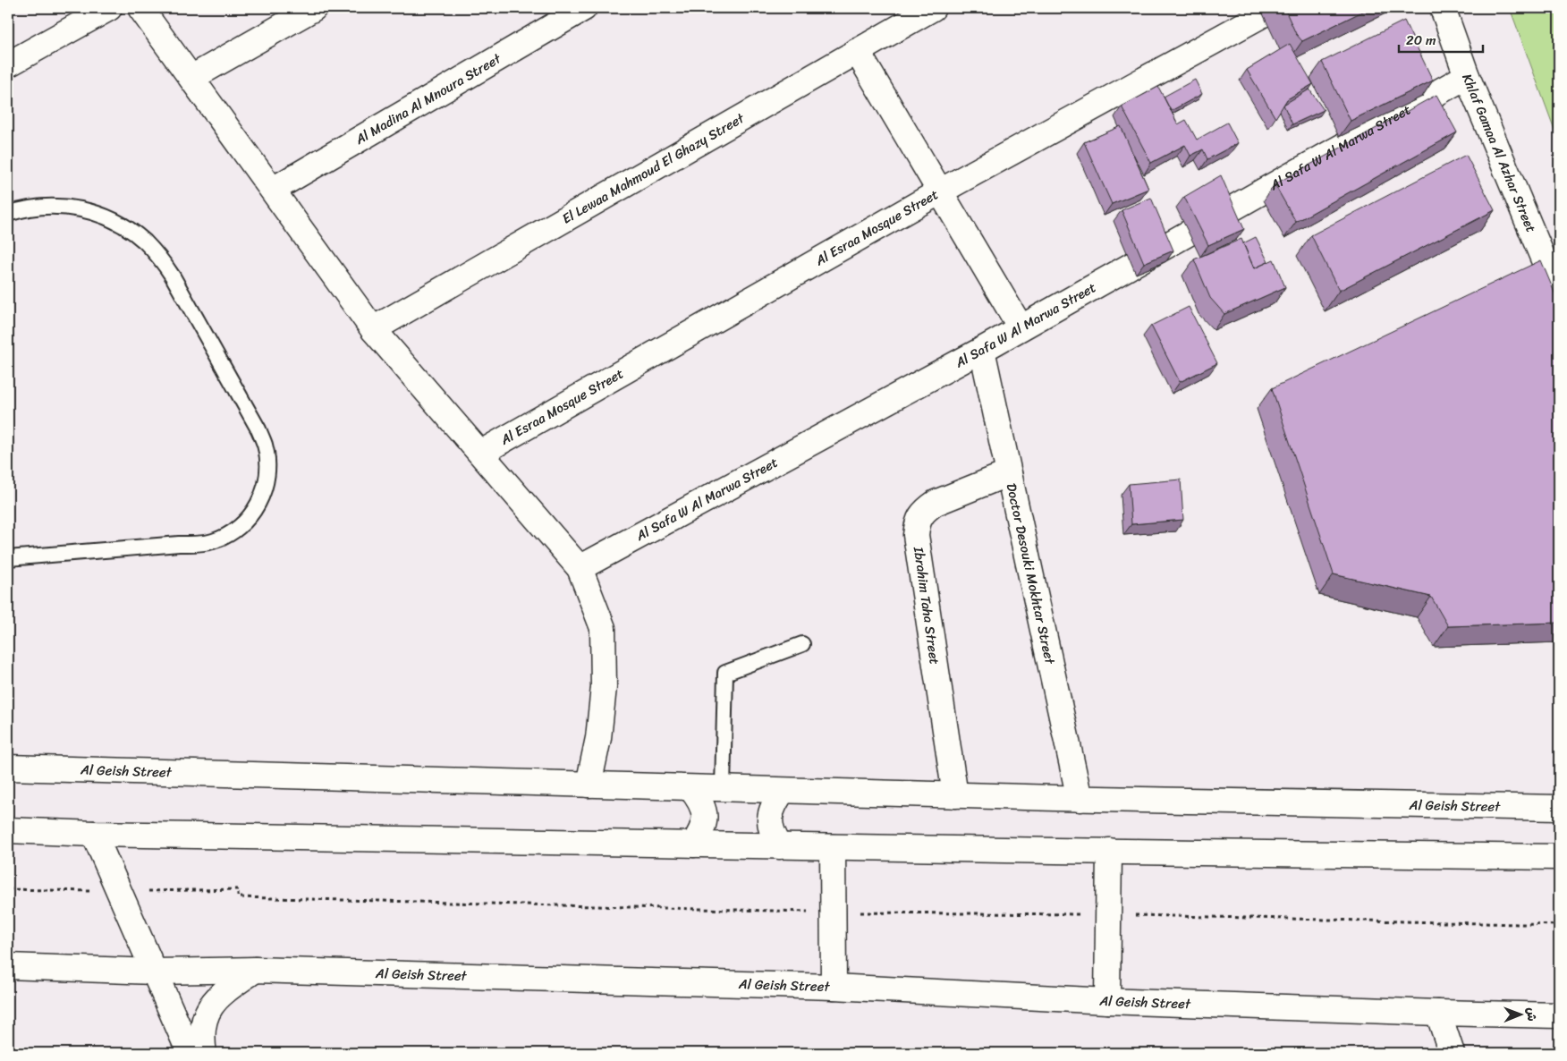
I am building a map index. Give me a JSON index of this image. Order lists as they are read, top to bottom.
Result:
{
  "streets": {
    "street": [
      "Al Madina Al Mnoura Street",
      "Al Safa W Al Marwa Street",
      "Khlaf Gamaa Al Azhar Street",
      "El Lewaa Mahmoud El Ghazy Street",
      "Al Esraa Mosque Street",
      "Doctor Desouki Mokhtar Street",
      "Ibrahim Taha Street",
      "Al Geish Street"
    ]
  },
  "crossings": [
    ["Al Safa W Al Marwa Street", "Khlaf Gamaa Al Azhar Street"],
    ["Al Safa W Al Marwa Street", "Doctor Desouki Mokhtar Street"],
    ["Doctor Desouki Mokhtar Street", "Ibrahim Taha Street"],
    ["Doctor Desouki Mokhtar Street", "Al Geish Street"],
    ["Ibrahim Taha Street", "Al Geish Street"]
  ],
  "scale_bar": "20 m",
  "north": "right"
}
